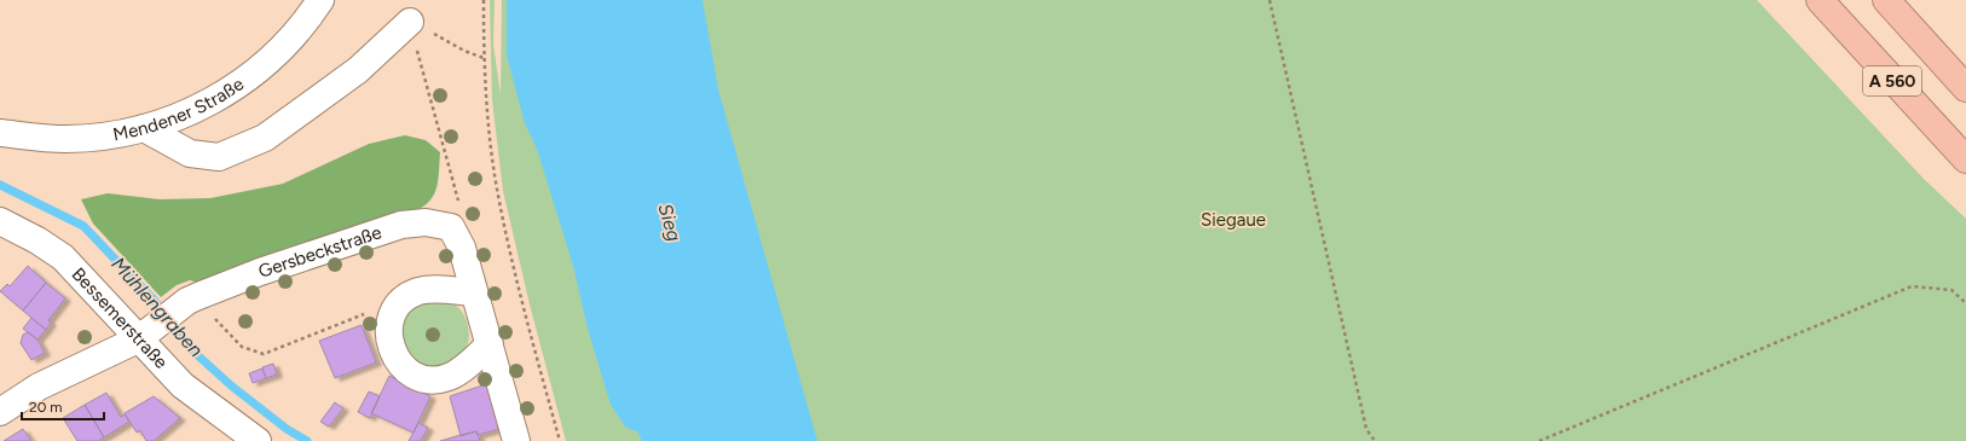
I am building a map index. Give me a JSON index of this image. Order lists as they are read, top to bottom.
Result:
{
  "streets": {
    "highway": ["A 560"],
    "street": ["Mendener Straße", "Gersbeckstraße", "Bessemerstraße"]
  },
  "crossings": [
    ["Gersbeckstraße", "Bessemerstraße"]
  ],
  "water": ["Sieg", "Mühlengraben"],
  "parks": ["Siegaue"],
  "scale_bar": "20 m"
}
